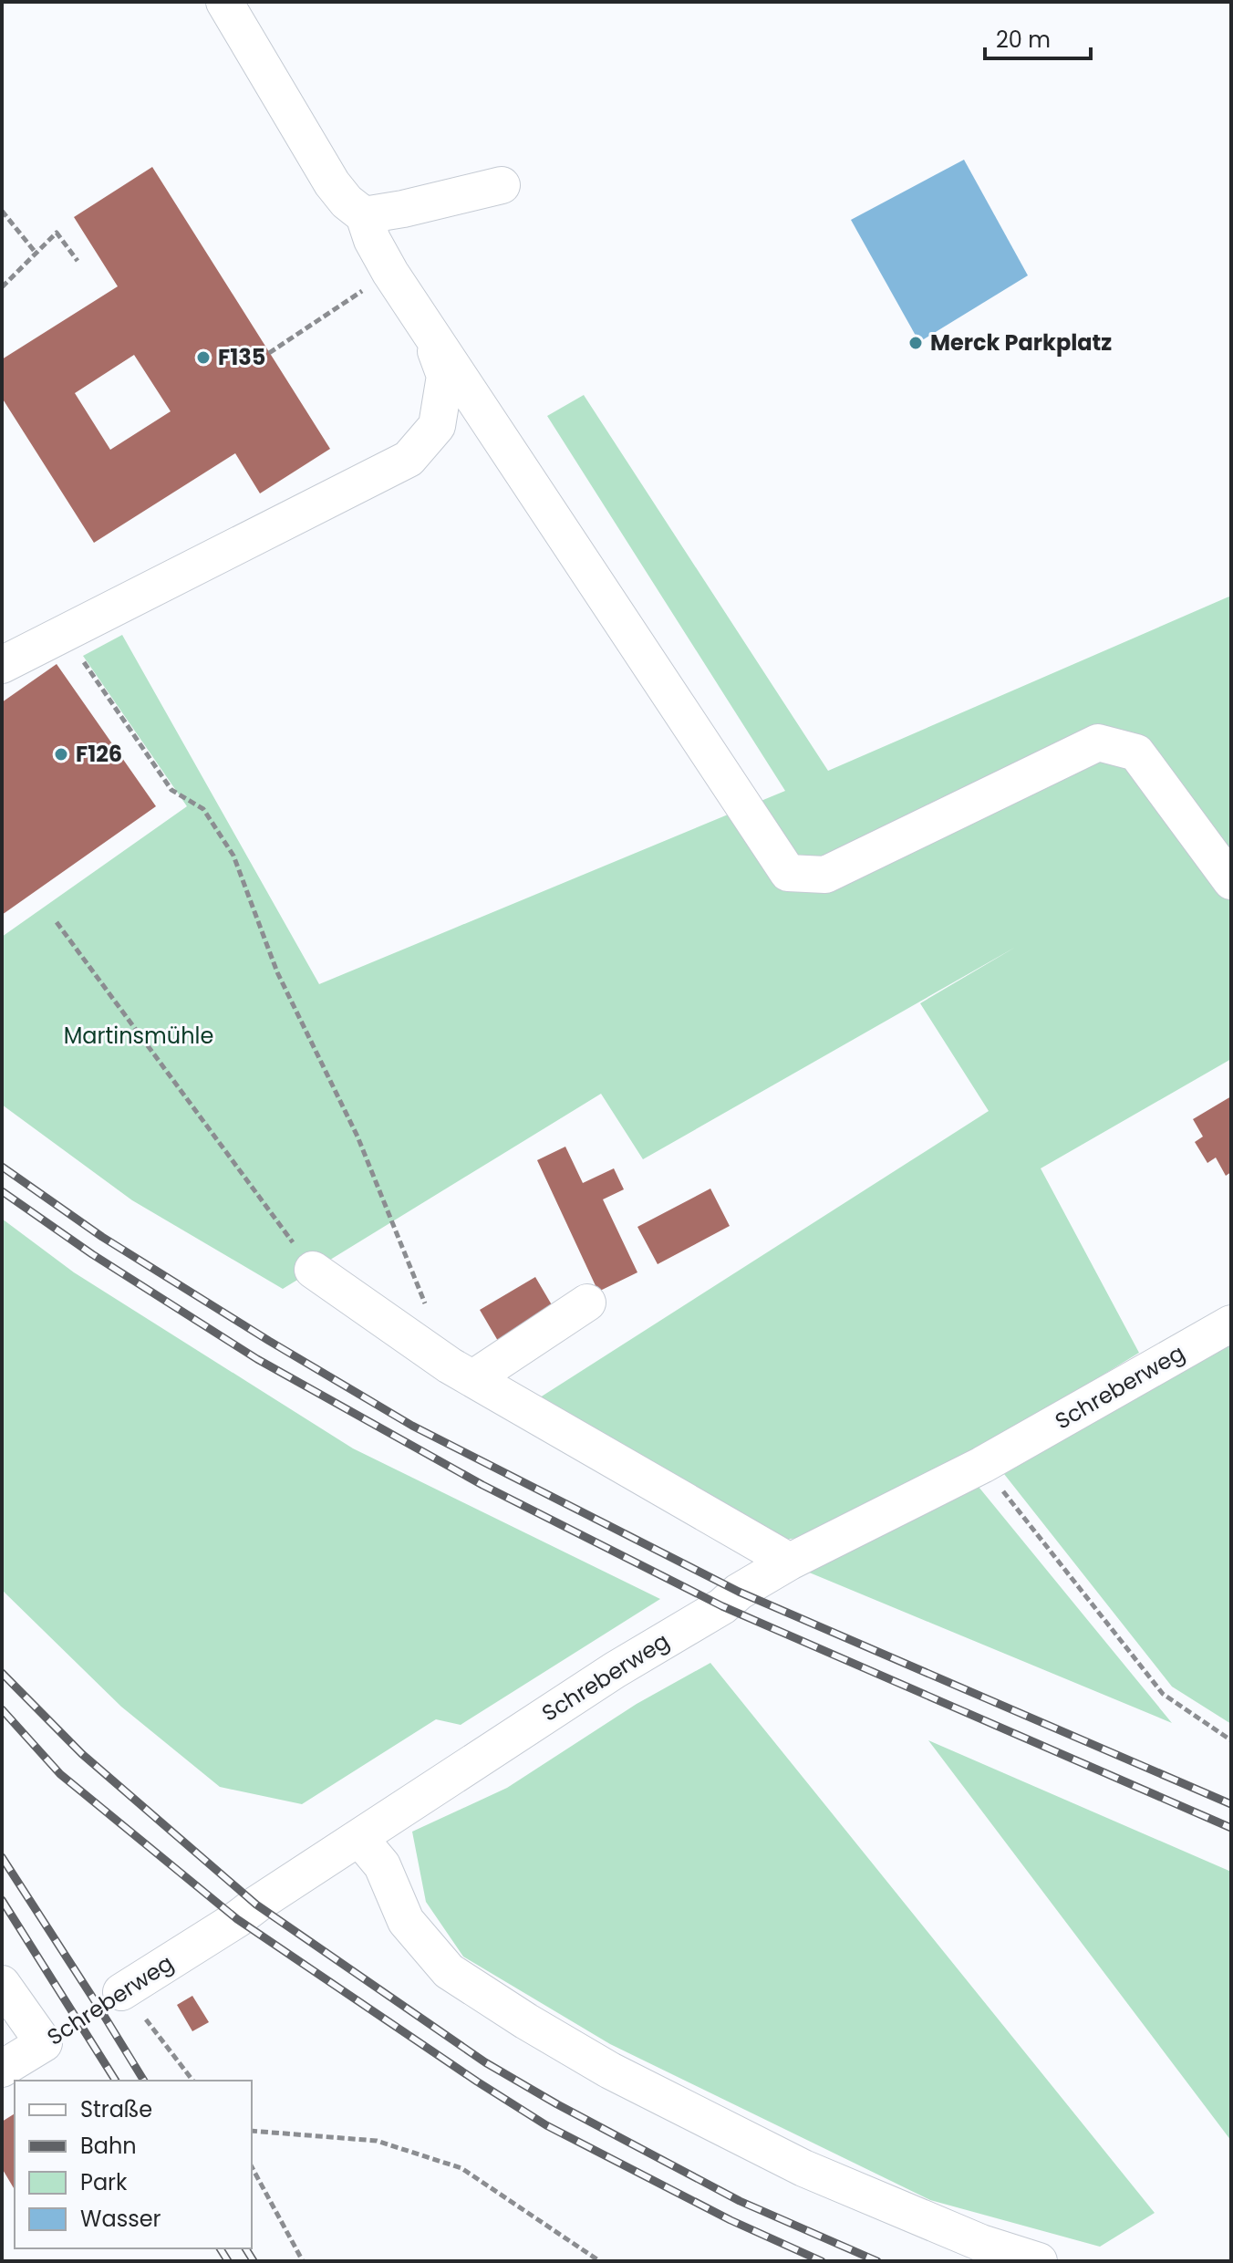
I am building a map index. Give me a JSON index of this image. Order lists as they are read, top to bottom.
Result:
{
  "streets": {
    "street": ["Schreberweg"]
  },
  "parks": ["Martinsmühle"],
  "places": ["Merck Parkplatz", "F135", "F126"],
  "legend": [
    "Straße",
    "Bahn",
    "Park",
    "Wasser"
  ],
  "scale_bar": "20 m"
}
